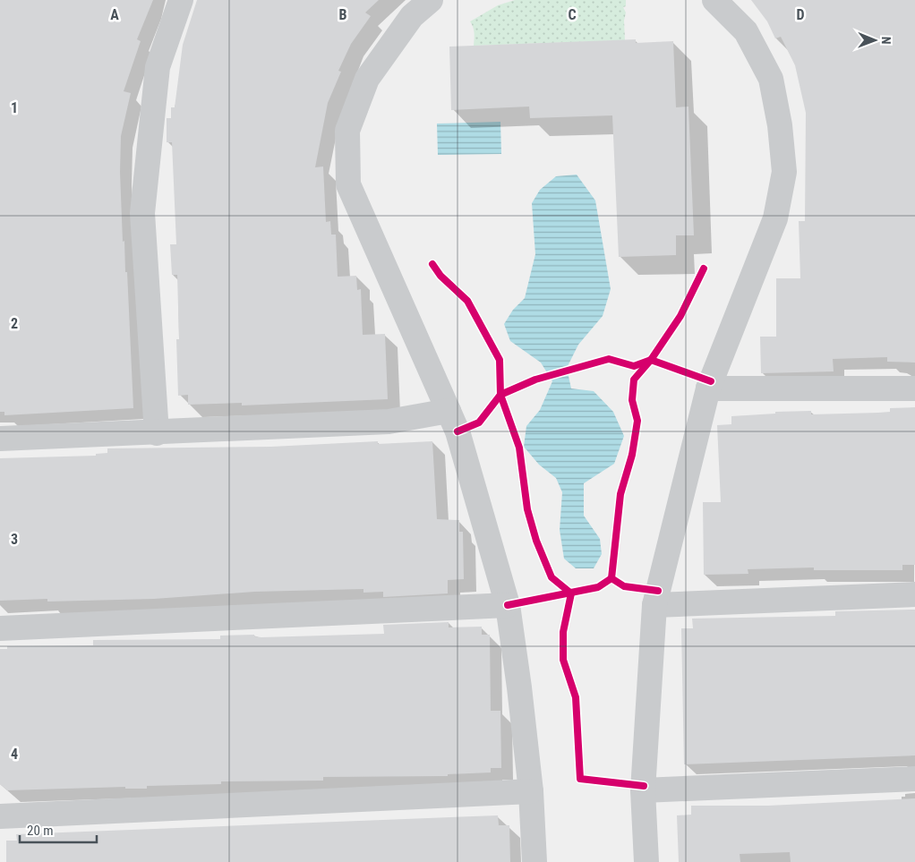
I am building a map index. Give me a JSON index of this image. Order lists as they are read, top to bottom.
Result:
{
  "scale_bar": "20 m",
  "north": "right",
  "grid": {
    "columns": [
      "A",
      "B",
      "C",
      "D"
    ],
    "rows": [
      "1",
      "2",
      "3",
      "4"
    ]
  }
}
